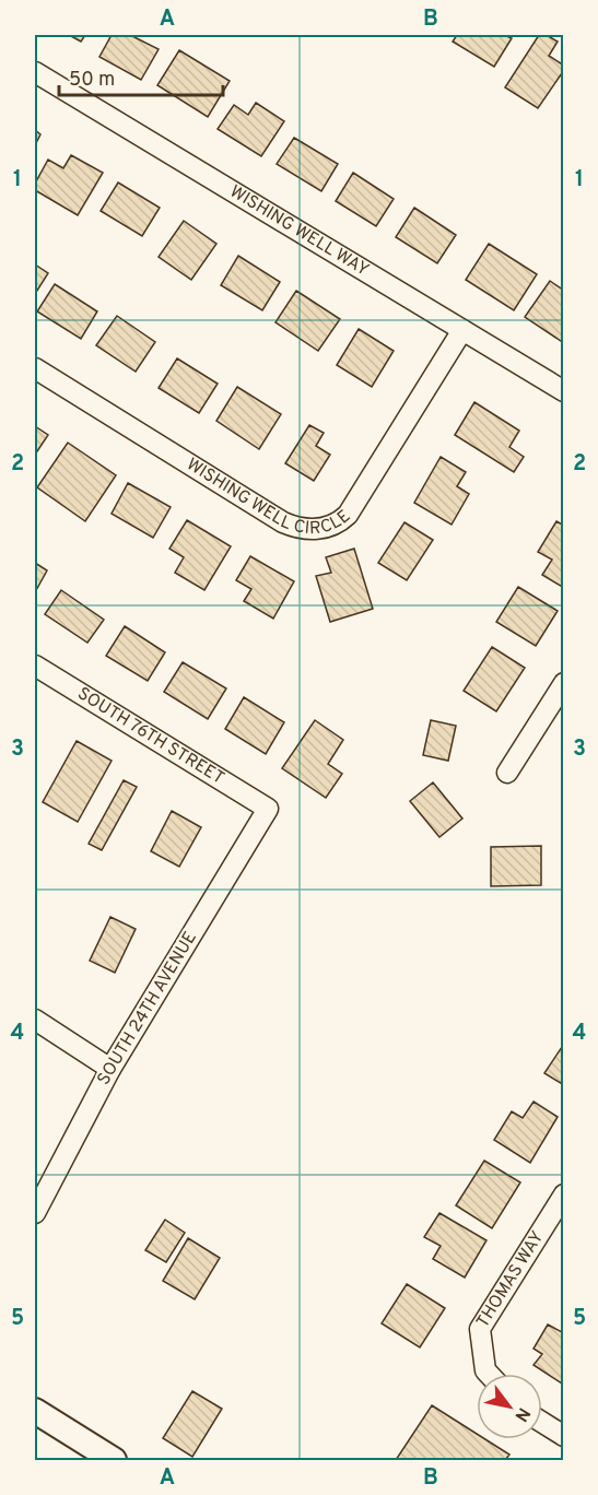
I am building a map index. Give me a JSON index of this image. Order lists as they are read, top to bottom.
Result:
{
  "streets": {
    "street": [
      "WISHING WELL WAY",
      "WISHING WELL CIRCLE",
      "SOUTH 76TH STREET",
      "SOUTH 24TH AVENUE",
      "THOMAS WAY"
    ]
  },
  "crossings": [
    ["WISHING WELL WAY", "WISHING WELL CIRCLE"],
    ["SOUTH 76TH STREET", "SOUTH 24TH AVENUE"]
  ],
  "scale_bar": "50 m",
  "north": "bottom right",
  "grid": {
    "columns": ["A", "B"],
    "rows": [
      "1",
      "2",
      "3",
      "4",
      "5"
    ]
  }
}
